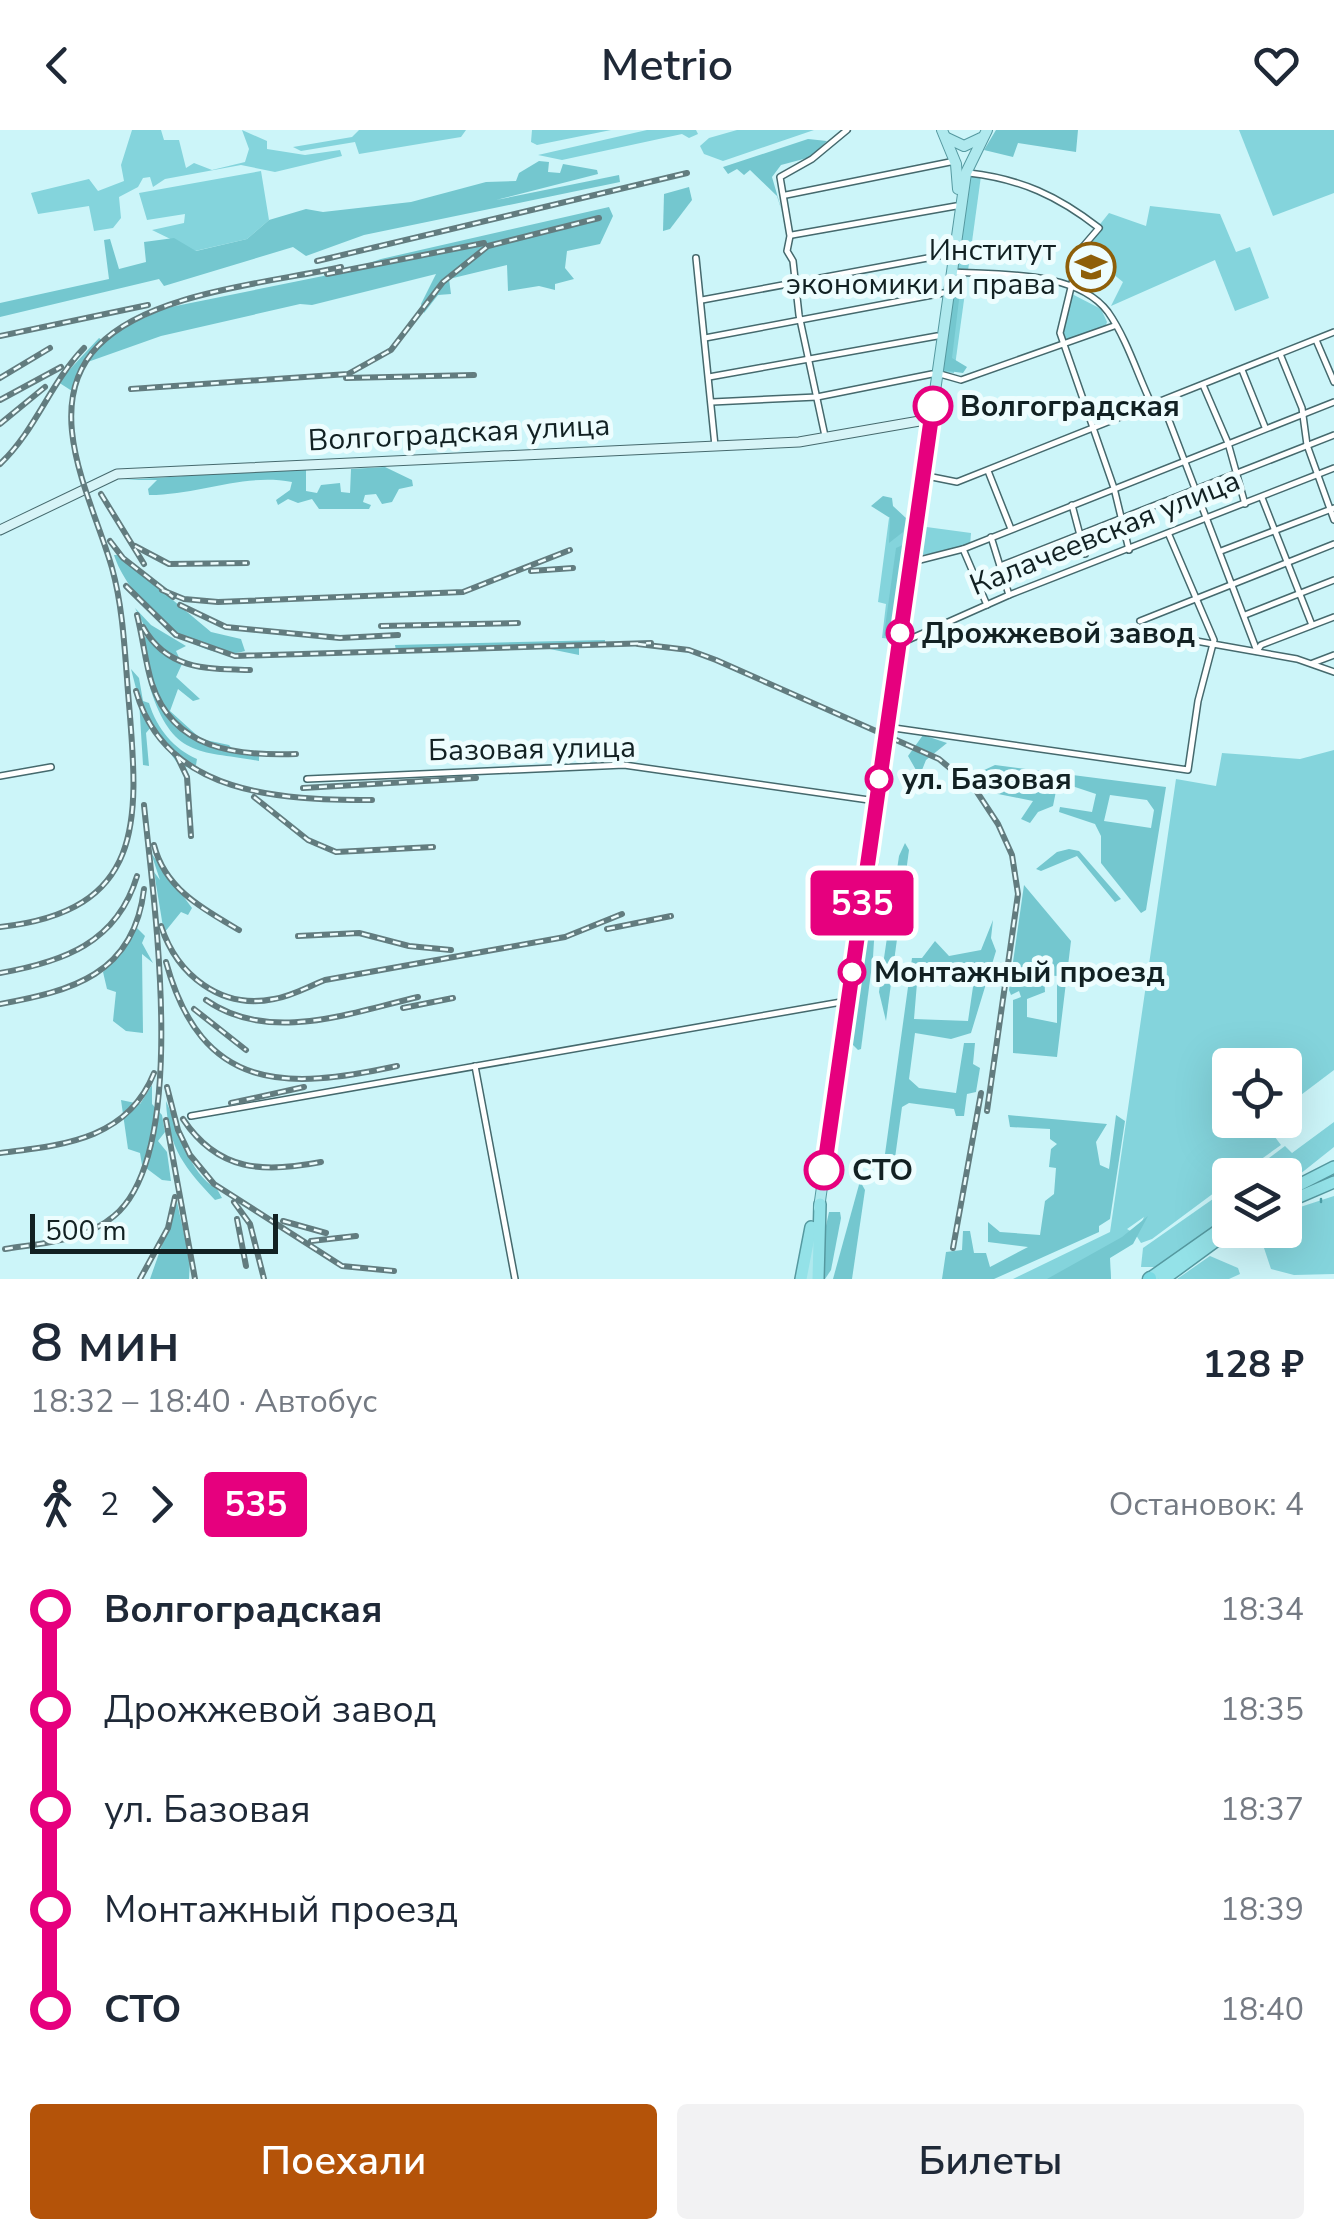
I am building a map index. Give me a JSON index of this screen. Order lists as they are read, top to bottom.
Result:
{
  "streets": {
    "main road": ["Волгоградская улица"],
    "street": ["Калачеевская улица", "Базовая улица"]
  },
  "places": {
    "school or university": ["Институт экономики и права"],
    "other": [
      "Волгоградская",
      "Дрожжевой завод",
      "ул. Базовая",
      "Монтажный проезд",
      "СТО"
    ]
  },
  "lines": ["bus line 535"],
  "scale_bar": "500 m",
  "page": {
    "header": "Metrio",
    "on_map": "535",
    "scale": "500 m",
    "heading": ["8 мин", "18:32 – 18:40 · Автобус", "128 ₽"],
    "legs": ["2", "535", "Остановок: 4"],
    "list": [
      {
        "name": "Волгоградская",
        "value": "18:34"
      },
      {
        "name": "Дрожжевой завод",
        "value": "18:35"
      },
      {
        "name": "ул. Базовая",
        "value": "18:37"
      },
      {
        "name": "Монтажный проезд",
        "value": "18:39"
      },
      {
        "name": "СТО",
        "value": "18:40"
      }
    ],
    "buttons": ["Поехали", "Билеты"]
  }
}
